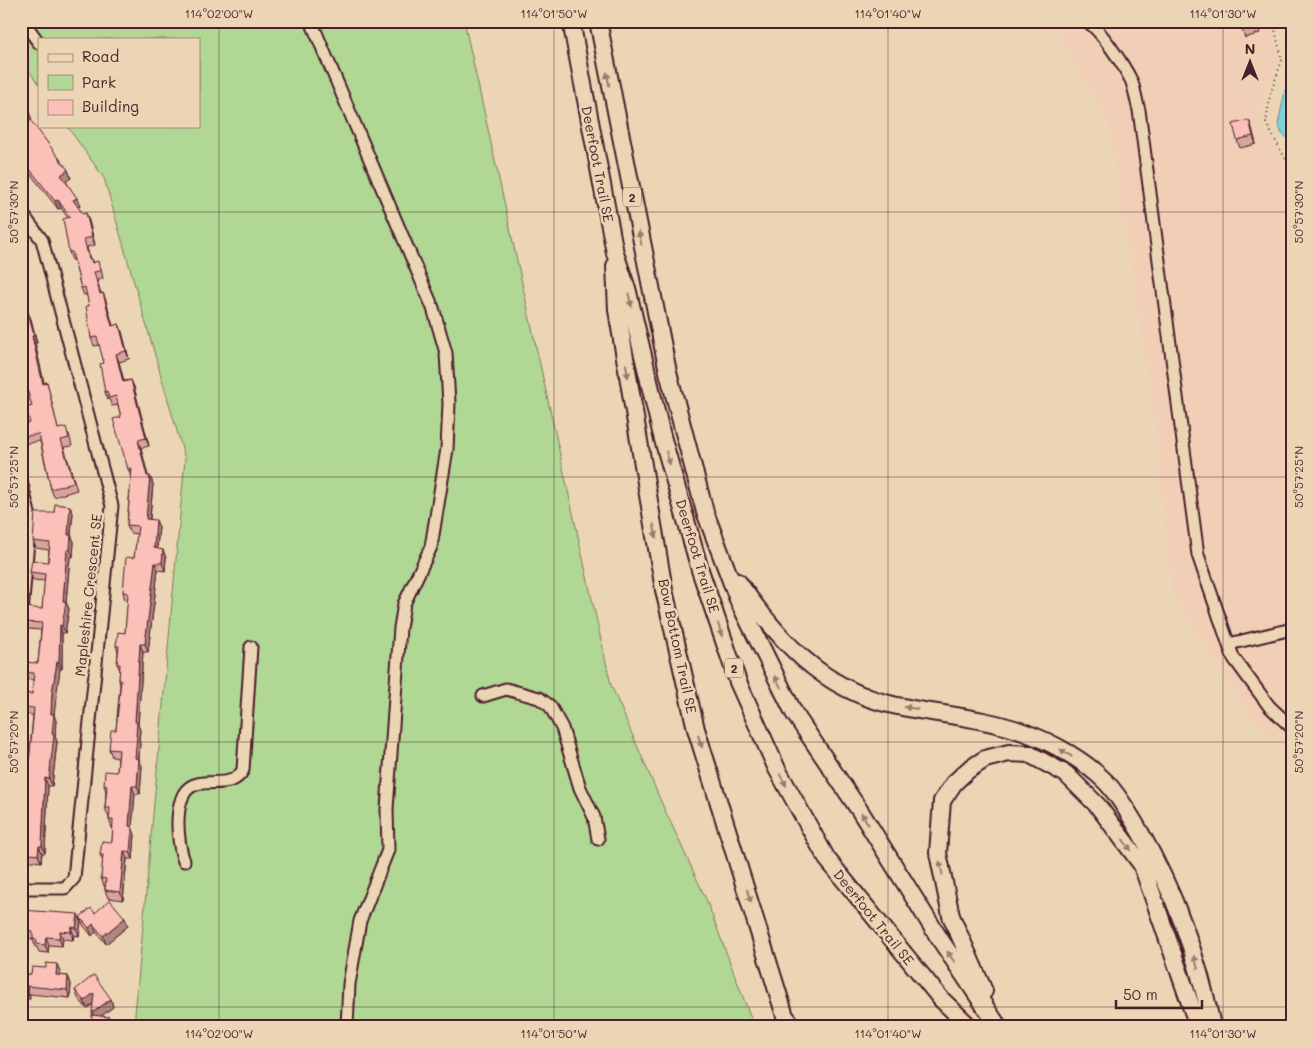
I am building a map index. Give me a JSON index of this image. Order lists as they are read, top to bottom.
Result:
{
  "streets": {
    "highway": ["Deerfoot Trail SE", "2", "Bow Bottom Trail SE"],
    "street": ["Mapleshire Crescent SE"]
  },
  "crossings": [
    ["Deerfoot Trail SE", "Bow Bottom Trail SE"]
  ],
  "one_way": ["Bow Bottom Trail SE"],
  "legend": ["Road", "Park", "Building"],
  "scale_bar": "50 m",
  "north": "top",
  "coordinates": [
    "114°02'00\"W",
    "114°01'50\"W",
    "114°01'40\"W",
    "114°01'30\"W",
    "50°57'30\"N",
    "50°57'25\"N",
    "50°57'20\"N"
  ]
}
